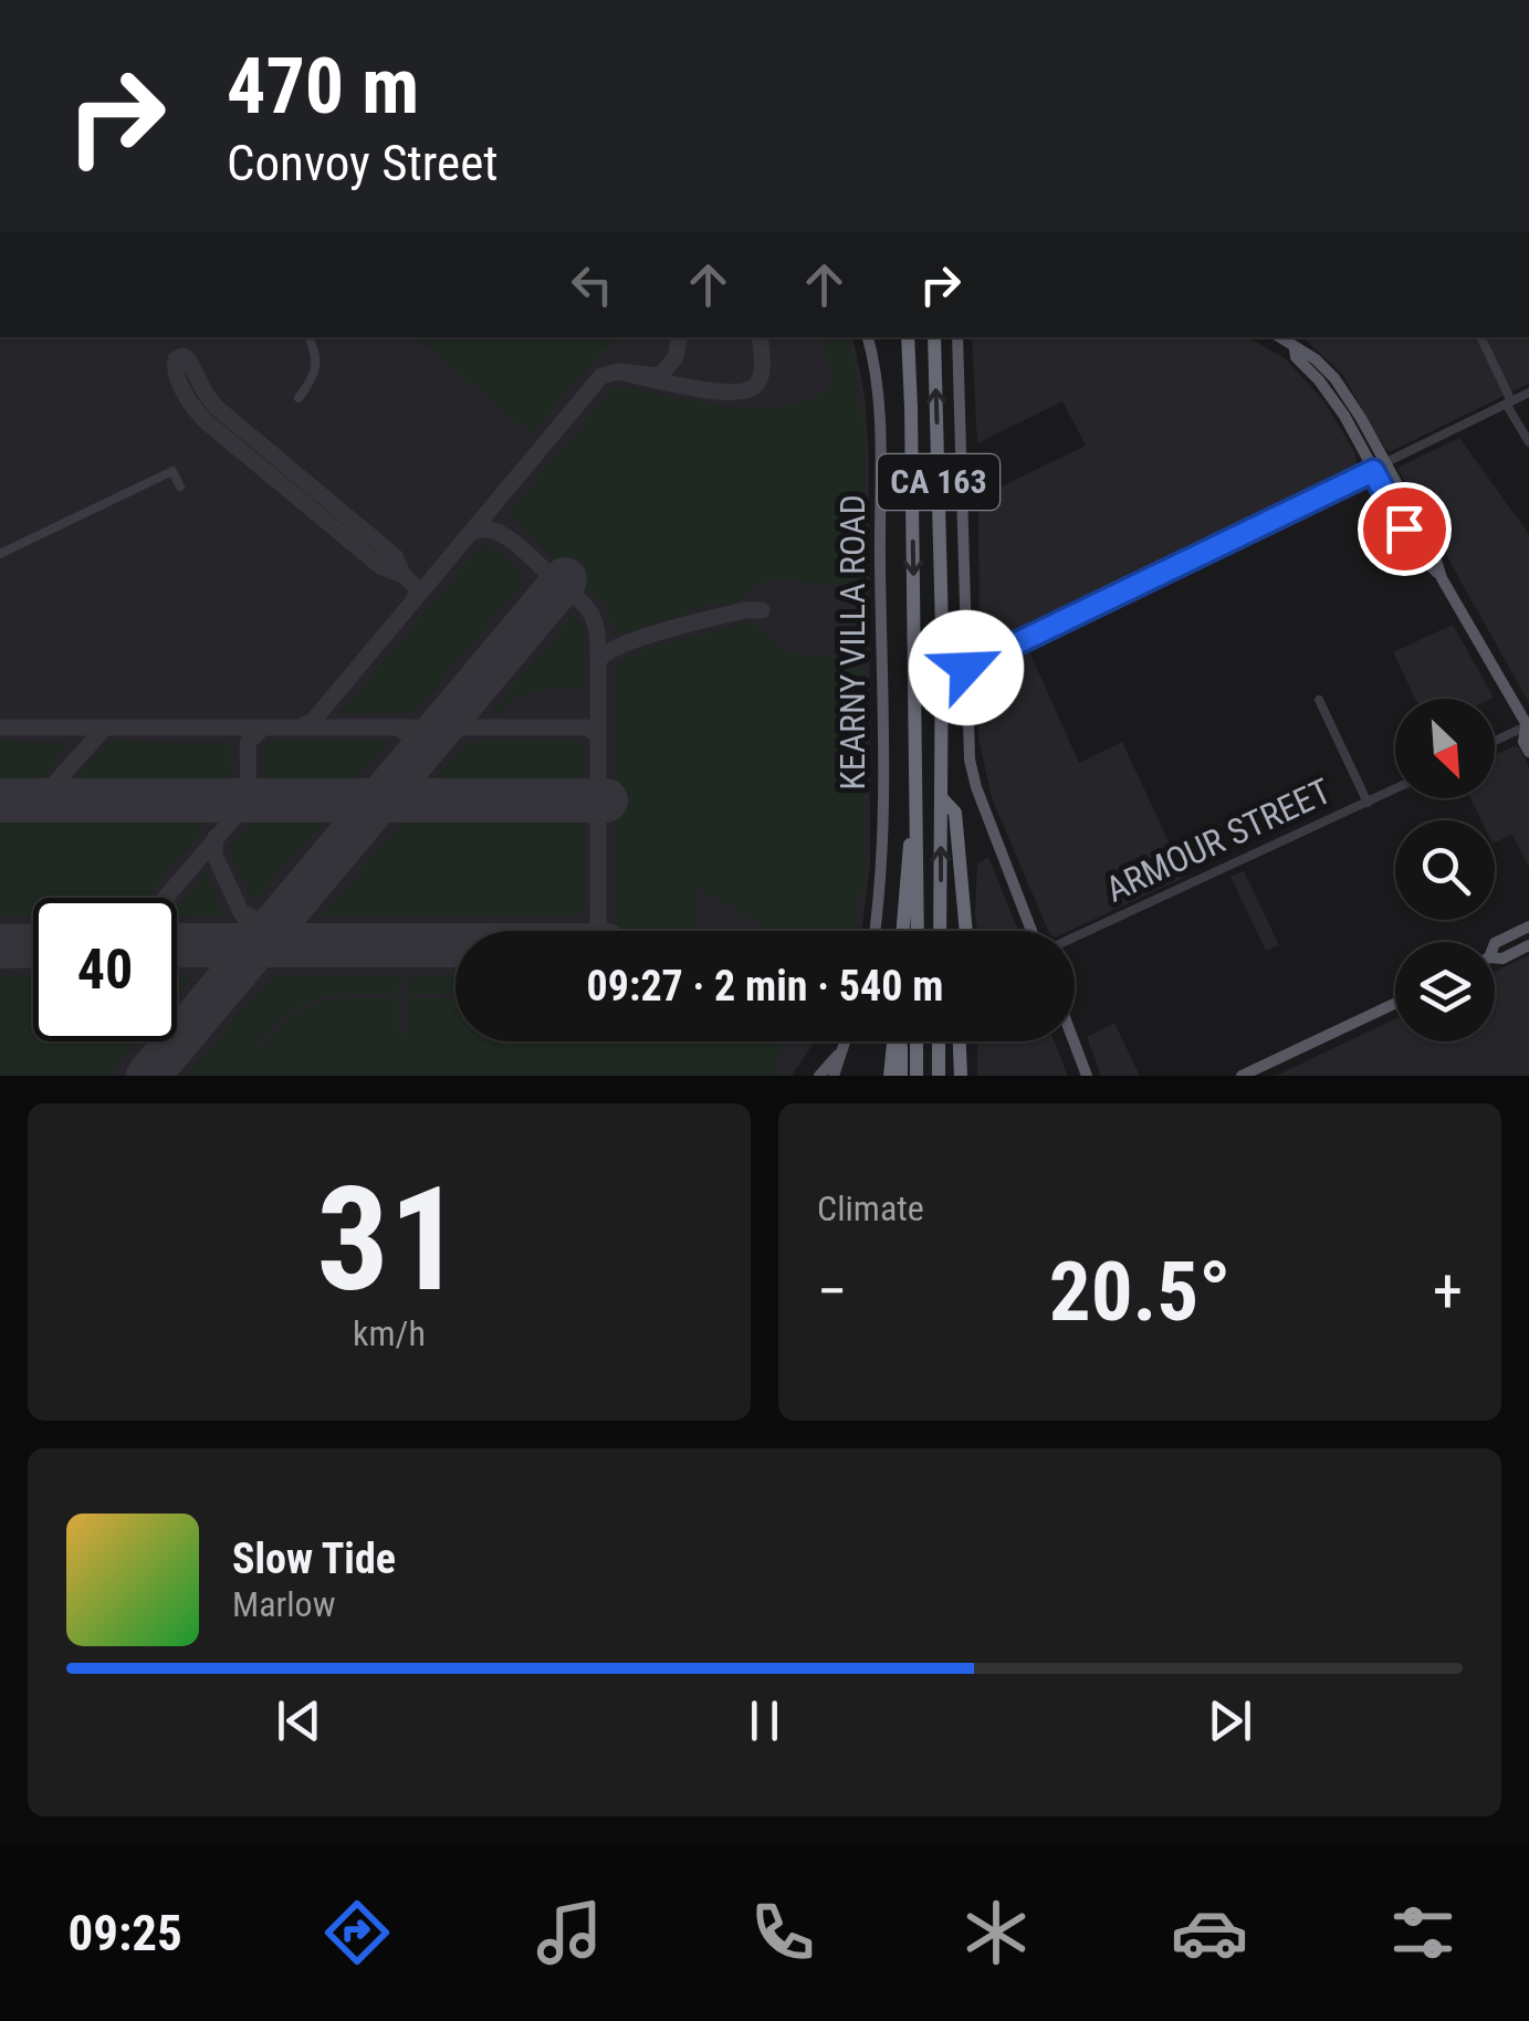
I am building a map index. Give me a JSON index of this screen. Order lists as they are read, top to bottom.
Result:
{
  "streets": {
    "highway": ["CA 163"],
    "main road": ["KEARNY VILLA ROAD"],
    "street": ["ARMOUR STREET"]
  },
  "north": "bottom right",
  "page": {
    "turn": ["470 m", "Convoy Street"],
    "limit": "40",
    "trip": "09:27 · 2 min · 540 m",
    "tile": [
      ["31", "km/h"],
      "Climate"
    ],
    "heat": ["−", "20.5°", "+"],
    "song": ["Slow Tide", "Marlow"],
    "tabs": "09:25"
  }
}
